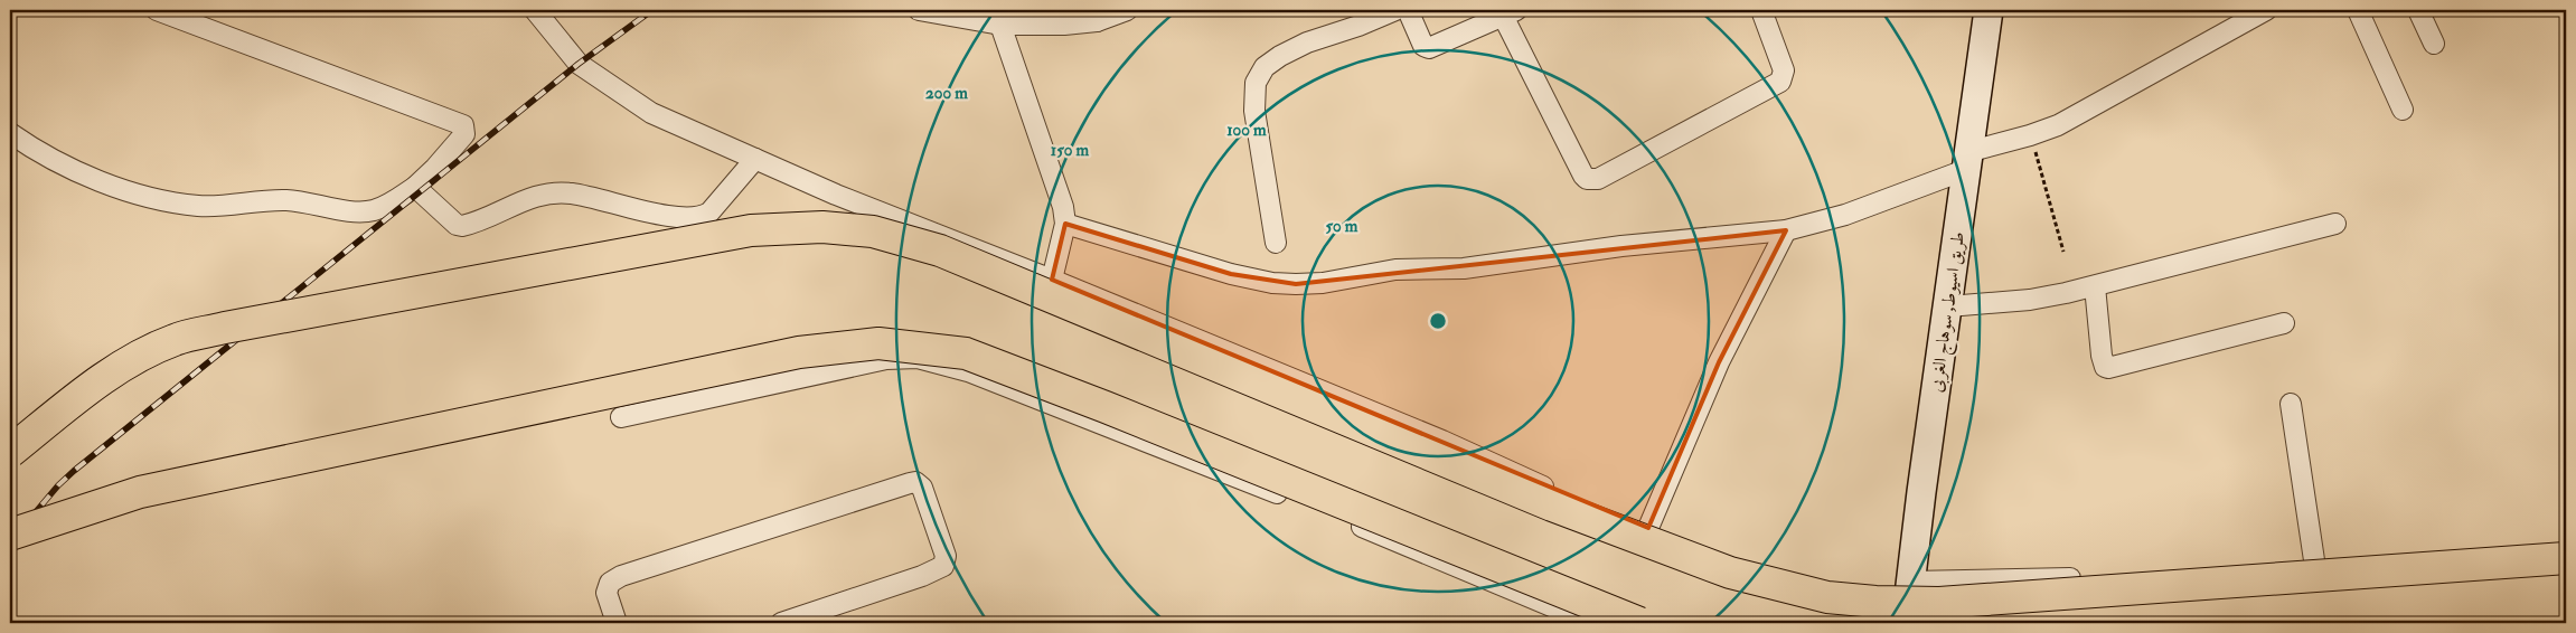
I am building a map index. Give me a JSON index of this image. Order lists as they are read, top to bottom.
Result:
{
  "streets": {
    "main road": ["طريق اسيوط, سوهاج الغربى"]
  },
  "rings": [
    "200 m",
    "100 m",
    "150 m",
    "50 m"
  ]
}
